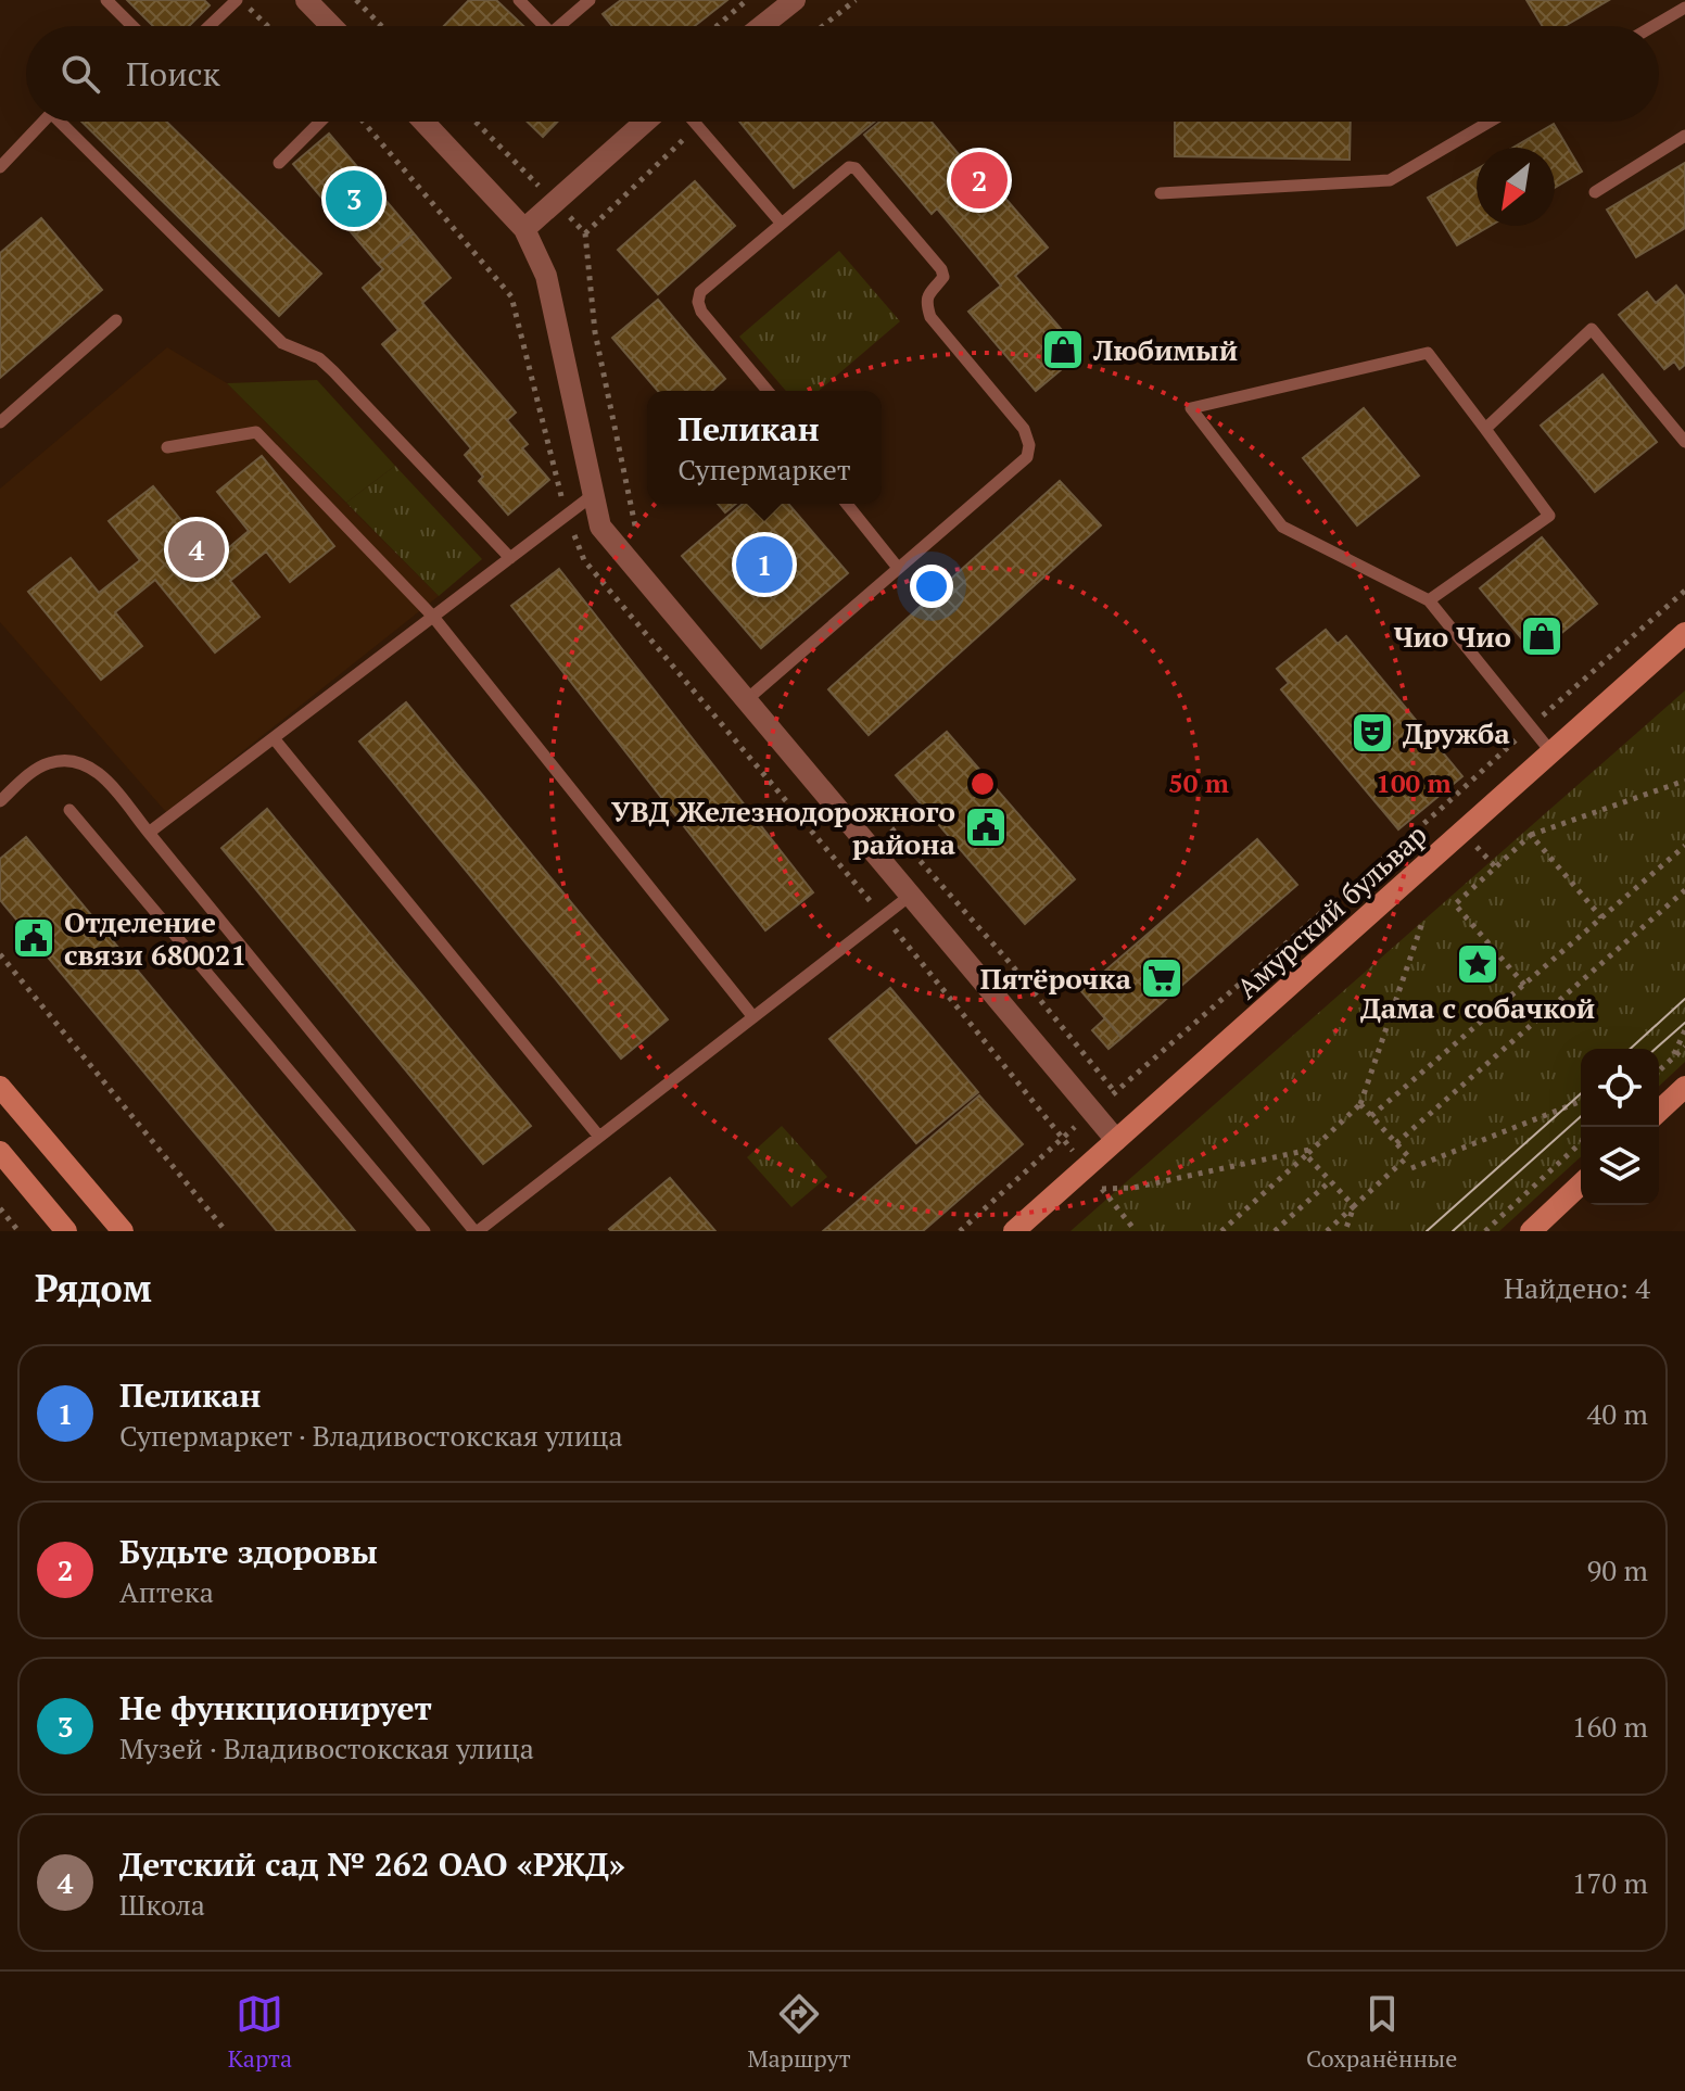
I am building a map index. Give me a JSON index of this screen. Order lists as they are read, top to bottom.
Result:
{
  "streets": {
    "street": ["Амурский бульвар"]
  },
  "places": {
    "shop": ["Любимый", "Чио Чио"],
    "theatre": ["Дружба"],
    "public building": ["УВД Железнодорожного района", "Отделение связи 680021"],
    "place": ["Дама с собачкой"],
    "supermarket": ["Пятёрочка"]
  },
  "north": "bottom left",
  "page": {
    "search": "Поиск",
    "pins": [
      "2",
      "3",
      "4",
      "1"
    ],
    "popup": ["Пеликан", "Супермаркет"],
    "heading": ["Рядом", "Найдено: 4"],
    "list": [
      {
        "mark": "1",
        "name": "Пеликан",
        "note": "Супермаркет · Владивостокская улица",
        "value": "40 m"
      },
      {
        "mark": "2",
        "name": "Будьте здоровы",
        "note": "Аптека",
        "value": "90 m"
      },
      {
        "mark": "3",
        "name": "Не функционирует",
        "note": "Музей · Владивостокская улица",
        "value": "160 m"
      },
      {
        "mark": "4",
        "name": "Детский сад № 262 ОАО «РЖД»",
        "note": "Школа",
        "value": "170 m"
      }
    ],
    "nav": ["Карта", "Маршрут", "Сохранённые"]
  },
  "rings": ["50 m", "100 m"]
}
